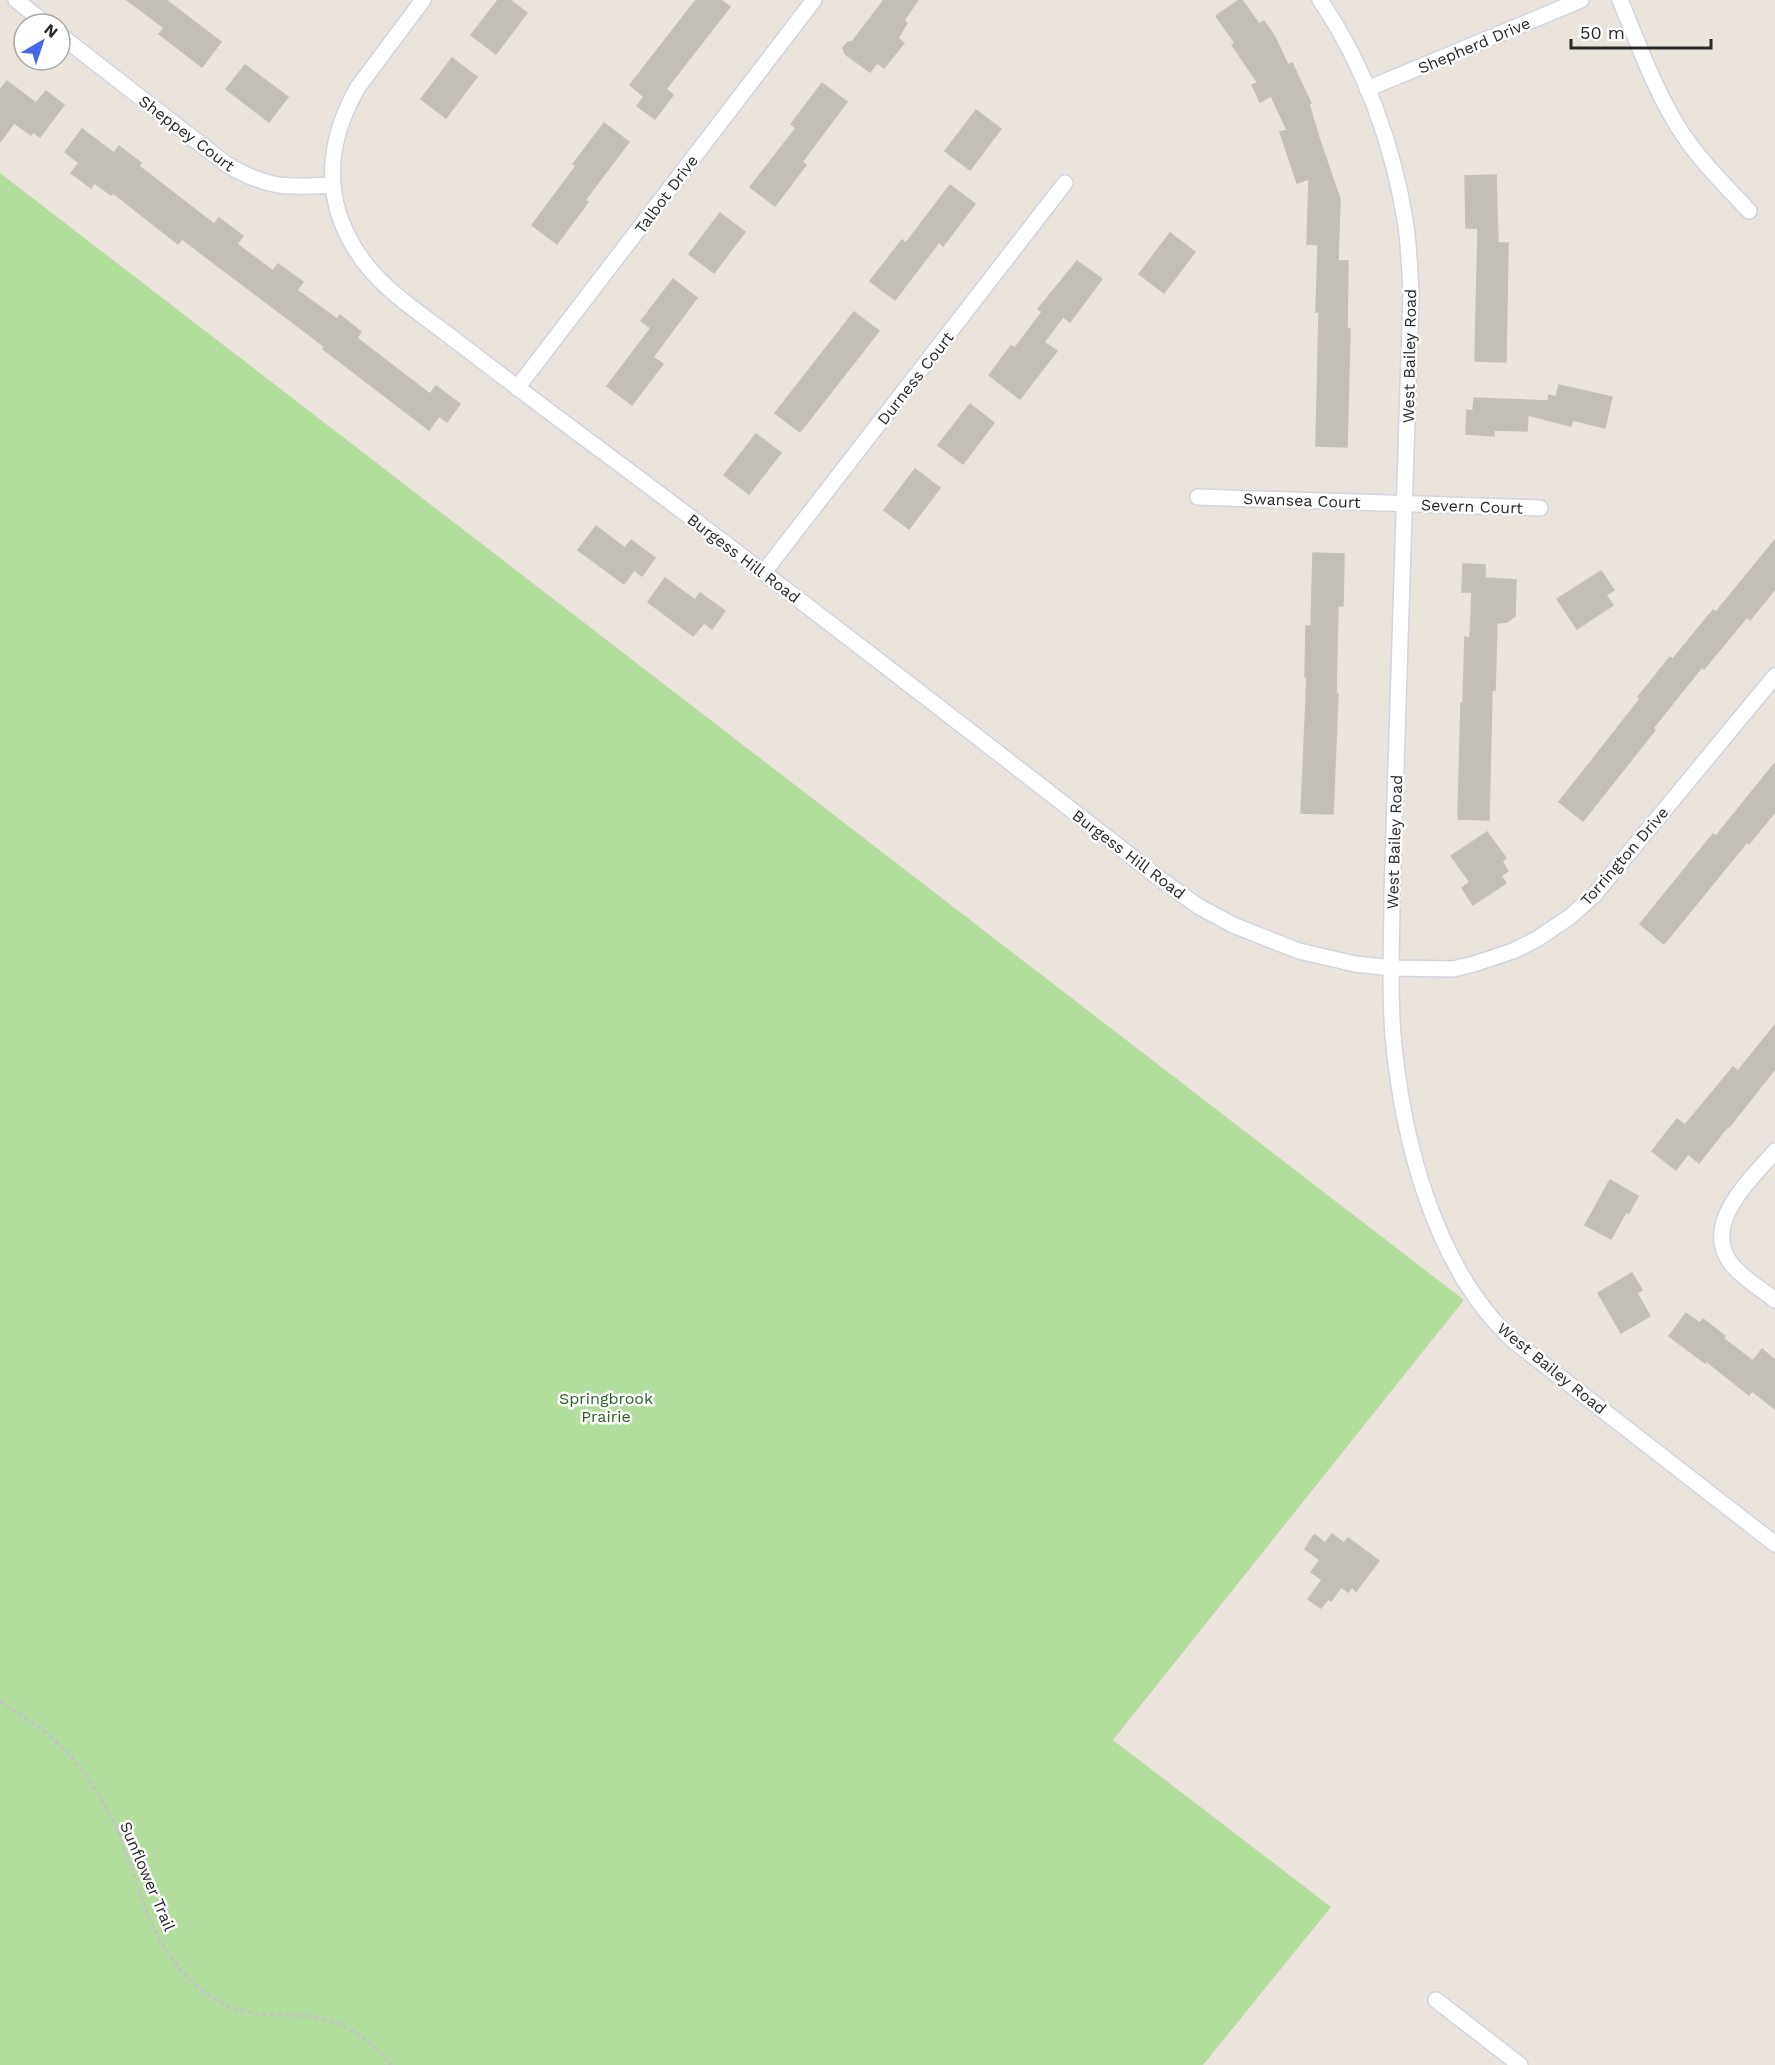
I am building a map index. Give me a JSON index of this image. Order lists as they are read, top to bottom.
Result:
{
  "streets": {
    "street": [
      "Shepherd Drive",
      "Sheppey Court",
      "Talbot Drive",
      "West Bailey Road",
      "Durness Court",
      "Swansea Court",
      "Severn Court",
      "Burgess Hill Road",
      "Torrington Drive"
    ],
    "path": ["Sunflower Trail"]
  },
  "crossings": [
    ["Shepherd Drive", "West Bailey Road"],
    ["Sheppey Court", "Burgess Hill Road"],
    ["Talbot Drive", "Burgess Hill Road"],
    ["West Bailey Road", "Swansea Court"],
    ["West Bailey Road", "Severn Court"],
    ["West Bailey Road", "Burgess Hill Road"],
    ["West Bailey Road", "Torrington Drive"],
    ["Durness Court", "Burgess Hill Road"],
    ["Swansea Court", "Severn Court"],
    ["Burgess Hill Road", "Torrington Drive"]
  ],
  "parks": ["Springbrook Prairie"],
  "scale_bar": "50 m",
  "north": "top right"
}
